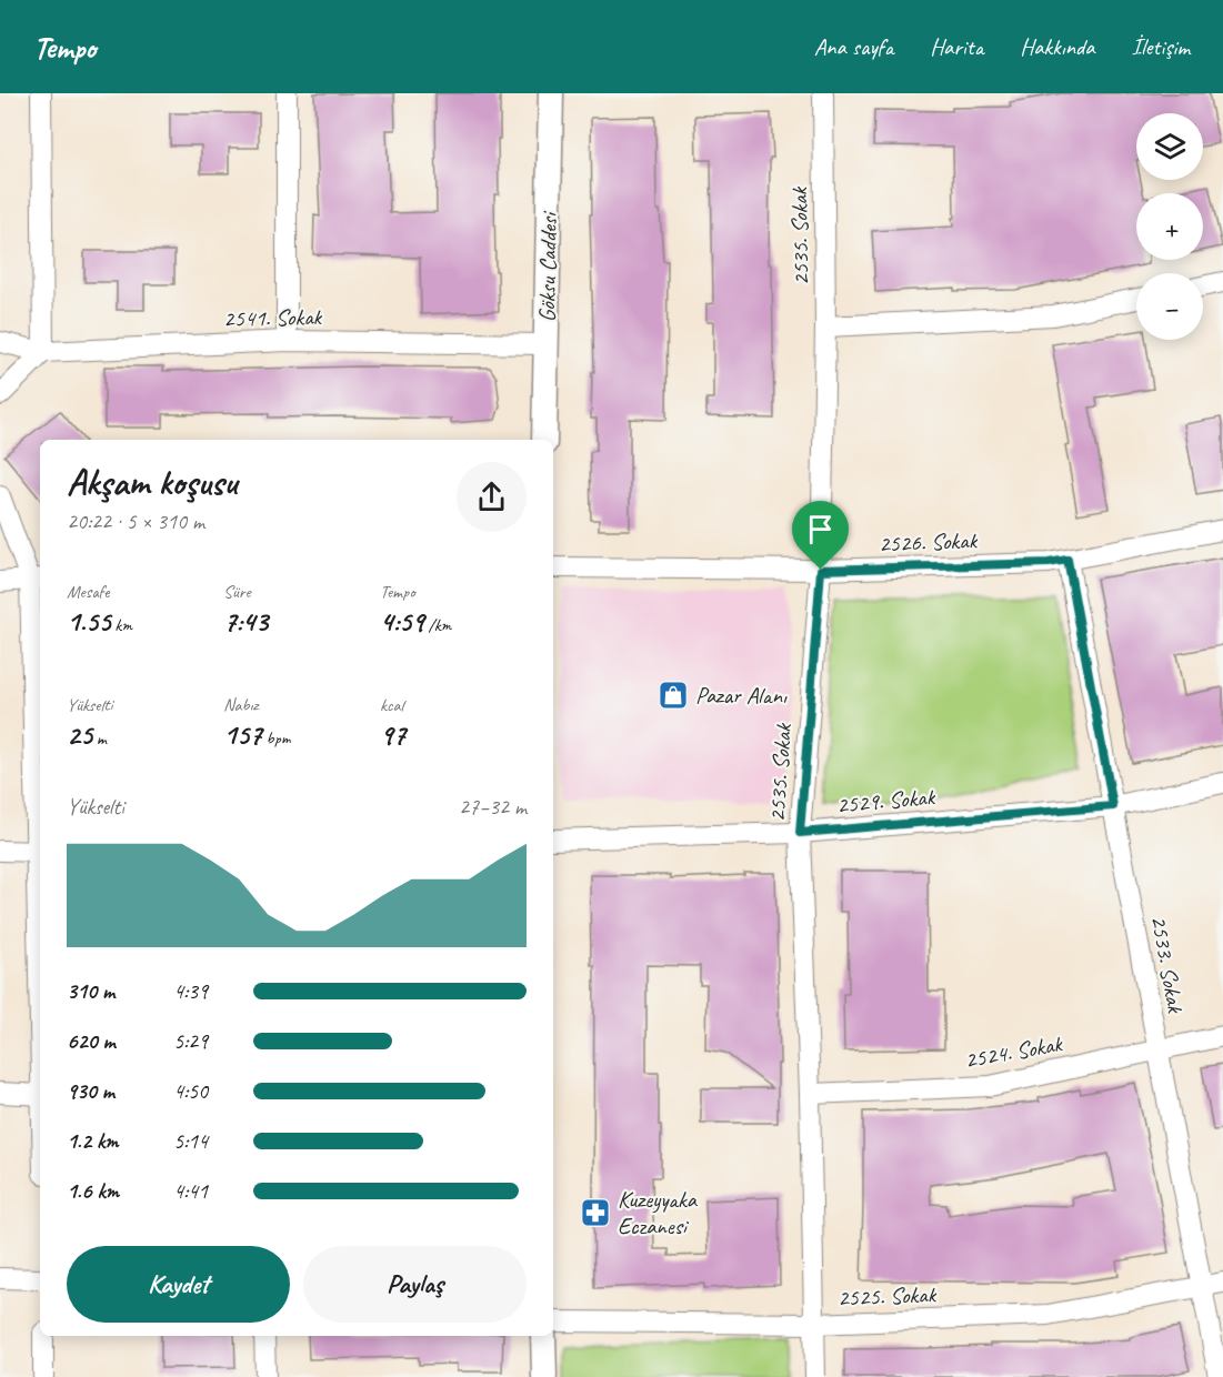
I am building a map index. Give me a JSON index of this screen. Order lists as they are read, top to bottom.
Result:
{
  "streets": {
    "street": [
      "2535. Sokak",
      "Göksu Caddesi",
      "2541. Sokak",
      "2526. Sokak",
      "2529. Sokak",
      "2533. Sokak",
      "2524. Sokak",
      "2525. Sokak"
    ]
  },
  "crossings": [
    ["2535. Sokak", "2526. Sokak"],
    ["2535. Sokak", "2529. Sokak"],
    ["2535. Sokak", "2524. Sokak"],
    ["2535. Sokak", "2525. Sokak"],
    ["Göksu Caddesi", "2541. Sokak"],
    ["2526. Sokak", "2533. Sokak"],
    ["2529. Sokak", "2533. Sokak"],
    ["2533. Sokak", "2524. Sokak"],
    ["2533. Sokak", "2525. Sokak"]
  ],
  "places": {
    "shop": ["Pazar Alanı"],
    "pharmacy": ["Kuzeyyaka Eczanesi"]
  },
  "page": {
    "header": "Tempo",
    "nav": [
      "Ana sayfa",
      "Harita",
      "Hakkında",
      "İletişim"
    ],
    "map_buttons": ["+", "−"],
    "heading": ["Akşam koşusu", "20:22 · 5 × 310 m"],
    "stats": [
      ["Mesafe", "1.55 km"],
      ["Süre", "7:43"],
      ["Tempo", "4:59 /km"],
      ["Yükselti", "25 m"],
      ["Nabız", "157 bpm"],
      ["kcal", "97"]
    ],
    "chart": ["Yükselti", "27–32 m"],
    "list": [
      {
        "name": "310 m",
        "note": "4:39"
      },
      {
        "name": "620 m",
        "note": "5:29"
      },
      {
        "name": "930 m",
        "note": "4:50"
      },
      {
        "name": "1.2 km",
        "note": "5:14"
      },
      {
        "name": "1.6 km",
        "note": "4:41"
      }
    ],
    "buttons": ["Kaydet", "Paylaş"]
  }
}
